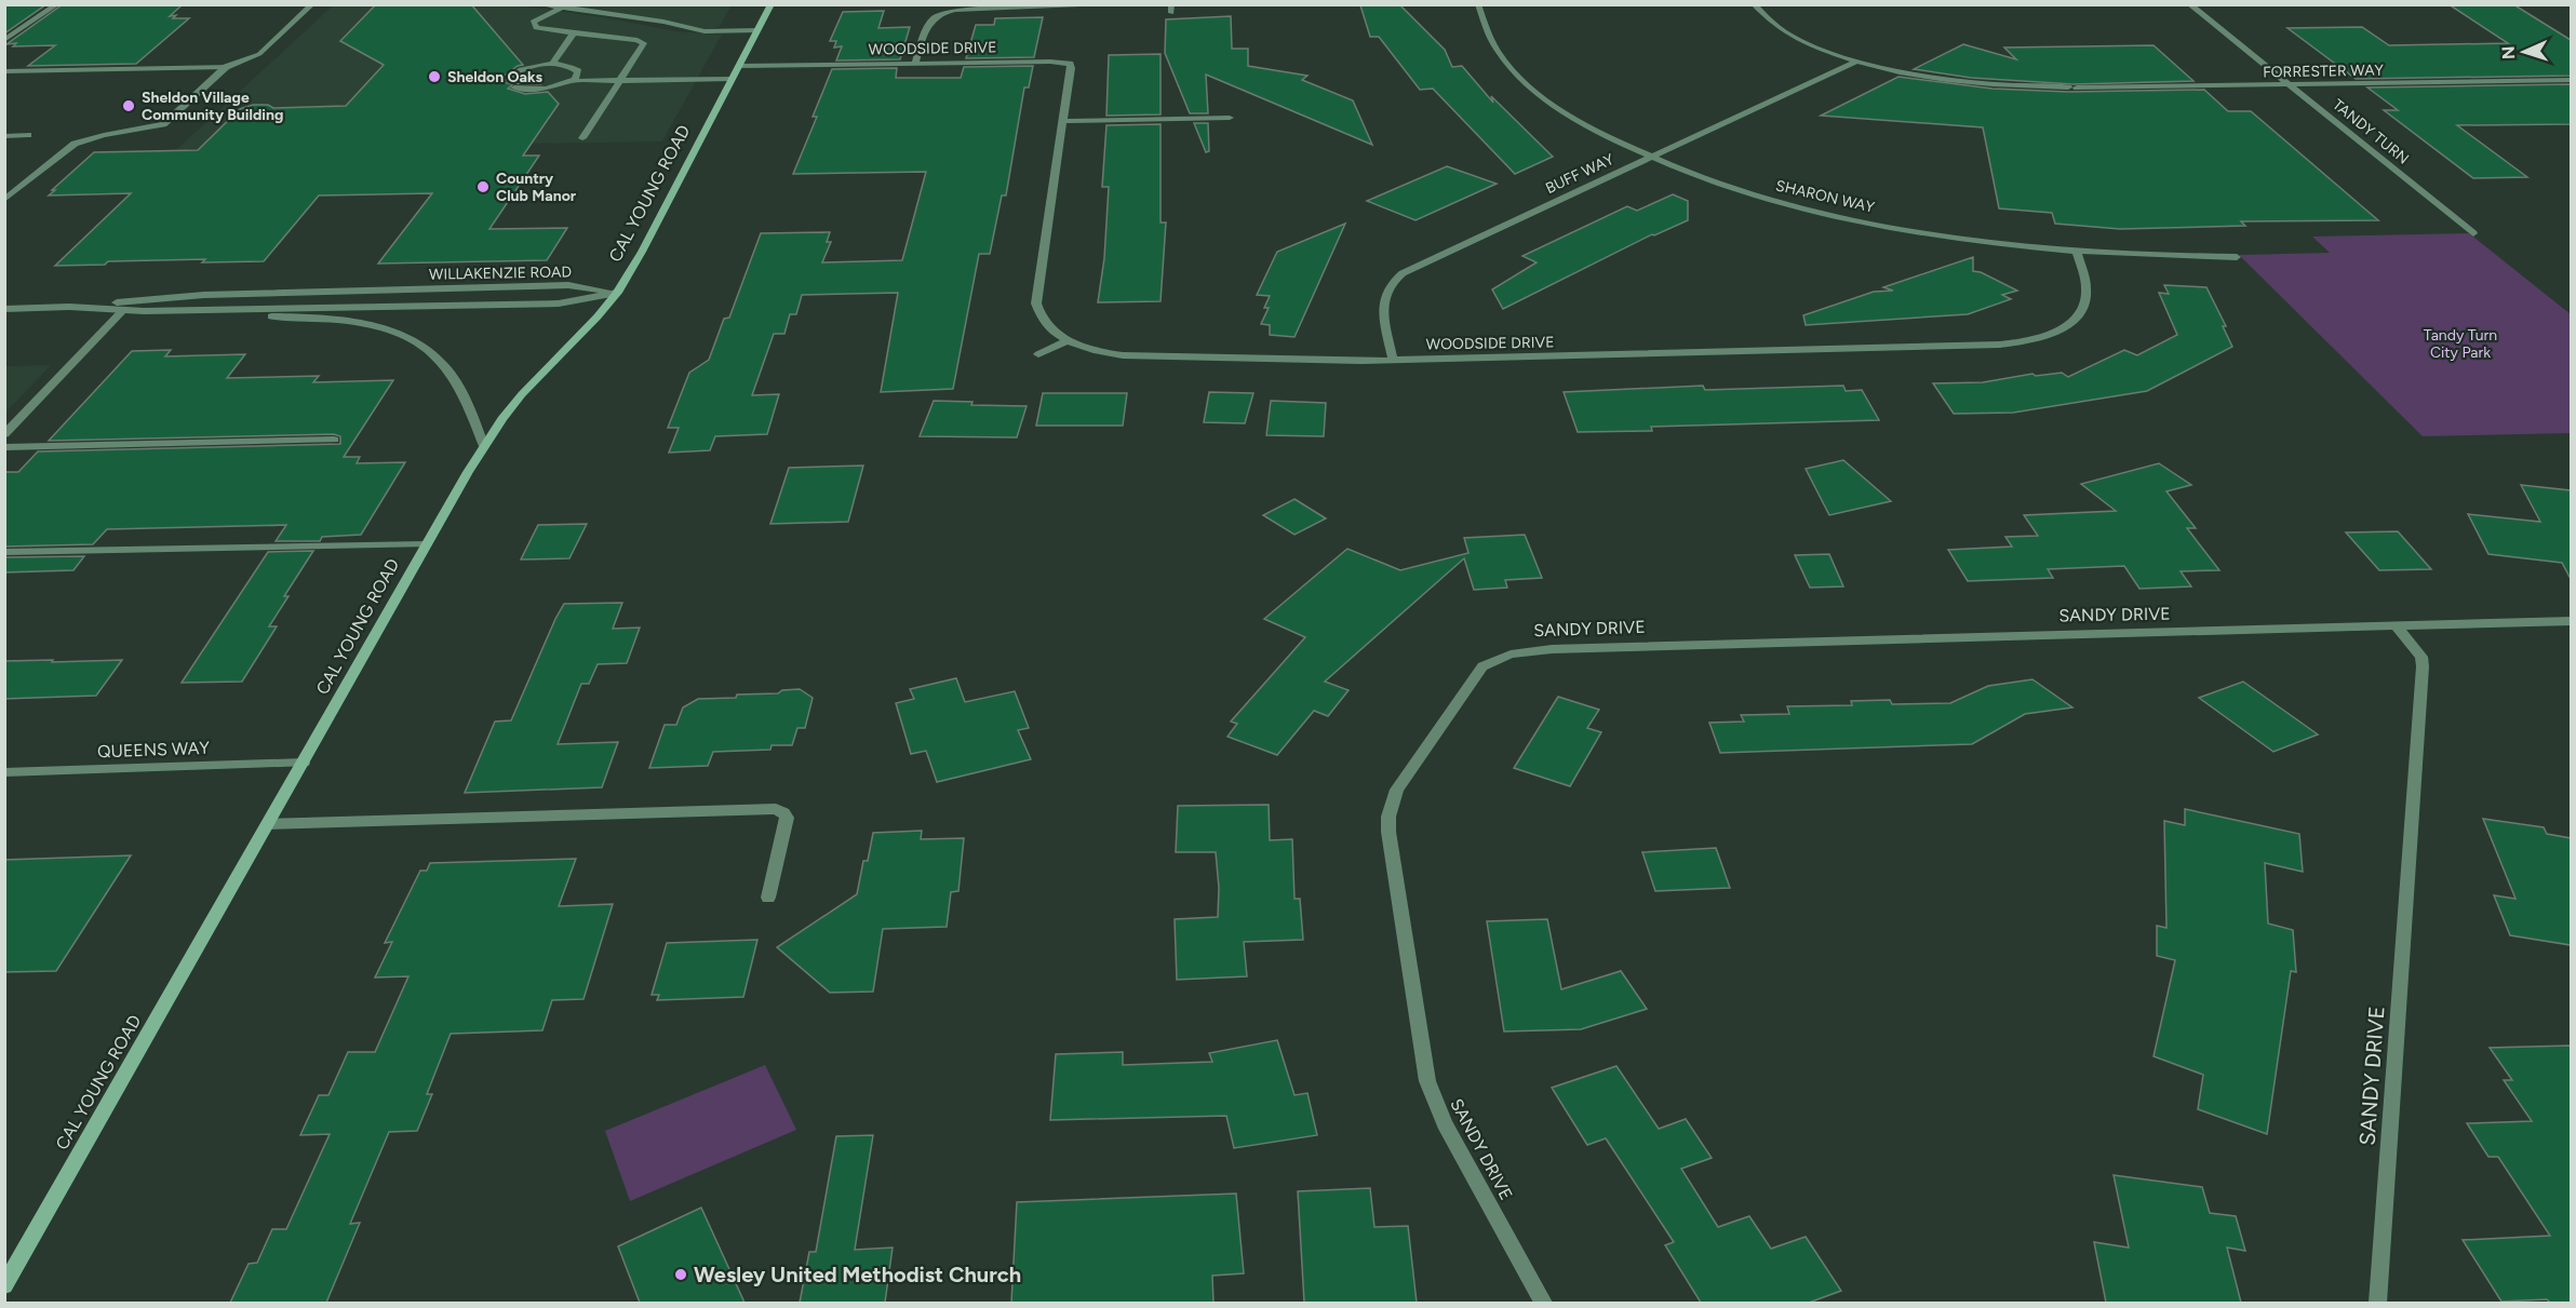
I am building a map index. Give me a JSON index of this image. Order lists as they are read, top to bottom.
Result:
{
  "streets": {
    "main road": ["CAL YOUNG ROAD"],
    "street": [
      "WOODSIDE DRIVE",
      "FORRESTER WAY",
      "TANDY TURN",
      "BUFF WAY",
      "SHARON WAY",
      "WILLAKENZIE ROAD",
      "SANDY DRIVE",
      "QUEENS WAY"
    ]
  },
  "crossings": [
    ["WOODSIDE DRIVE", "BUFF WAY"],
    ["WOODSIDE DRIVE", "CAL YOUNG ROAD"],
    ["WOODSIDE DRIVE", "SHARON WAY"],
    ["FORRESTER WAY", "TANDY TURN"],
    ["FORRESTER WAY", "BUFF WAY"],
    ["BUFF WAY", "SHARON WAY"],
    ["CAL YOUNG ROAD", "WILLAKENZIE ROAD"],
    ["CAL YOUNG ROAD", "QUEENS WAY"]
  ],
  "parks": ["Tandy Turn City Park"],
  "places": [
    "Sheldon Oaks",
    "Sheldon Village Community Building",
    "Country Club Manor",
    "Wesley United Methodist Church"
  ],
  "north": "left"
}
